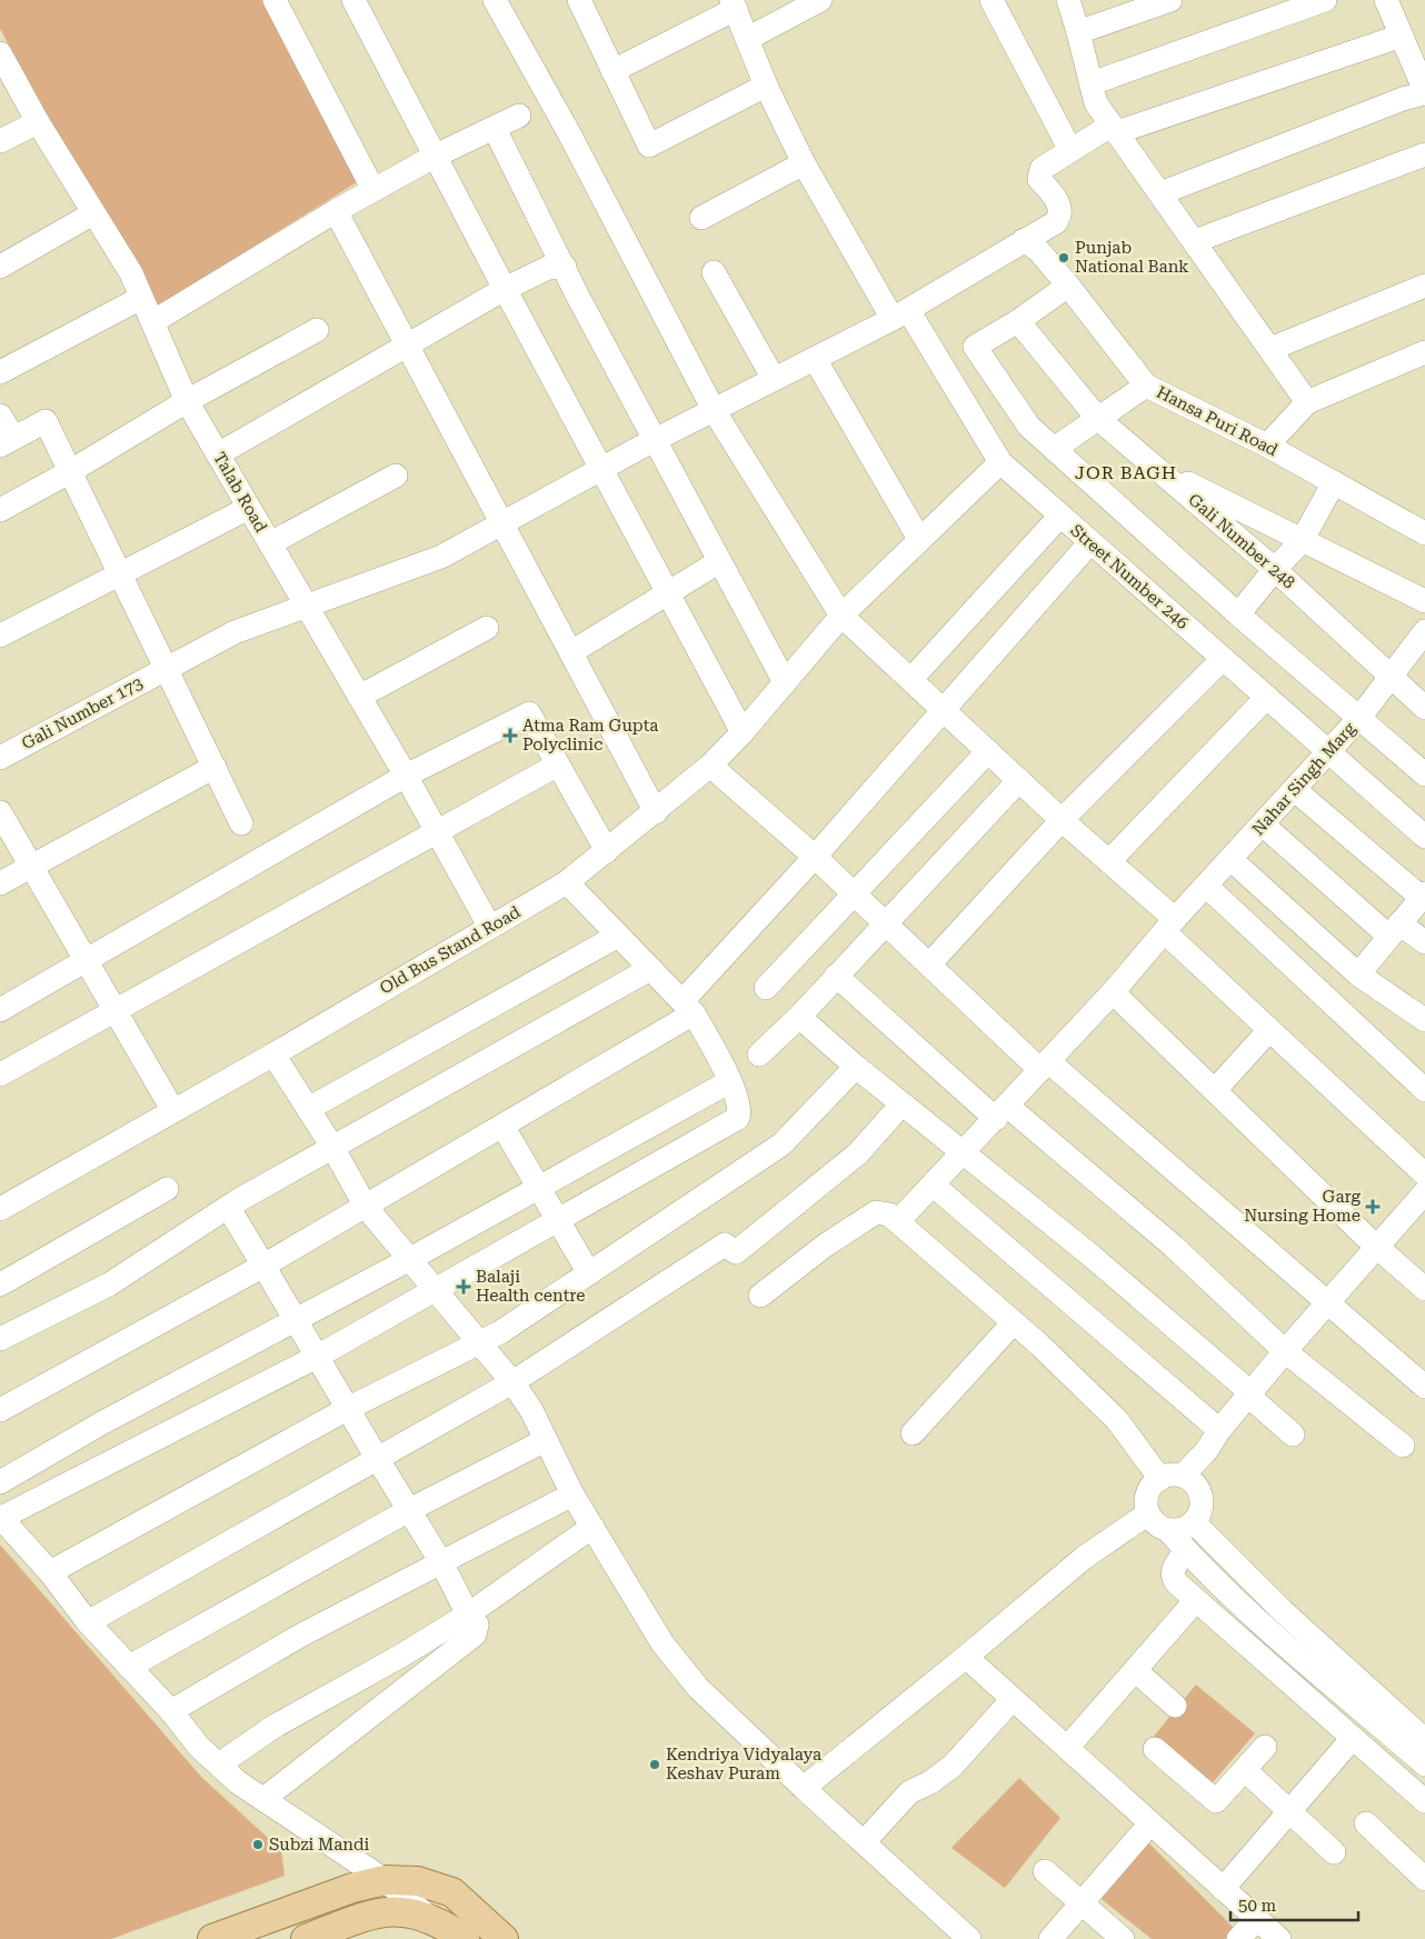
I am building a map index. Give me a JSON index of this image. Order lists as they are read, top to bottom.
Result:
{
  "streets": {
    "street": [
      "Hansa Puri Road",
      "Talab Road",
      "Gali Number 248",
      "Street Number 246",
      "Gali Number 173",
      "Nahar Singh Marg",
      "Old Bus Stand Road"
    ]
  },
  "crossings": [
    ["Hansa Puri Road", "Gali Number 173"],
    ["Talab Road", "Gali Number 173"],
    ["Talab Road", "Old Bus Stand Road"],
    ["Gali Number 248", "Nahar Singh Marg"],
    ["Street Number 246", "Gali Number 173"],
    ["Street Number 246", "Nahar Singh Marg"]
  ],
  "districts": ["JOR BAGH"],
  "places": {
    "other": ["Punjab National Bank", "Kendriya Vidyalaya Keshav Puram", "Subzi Mandi"],
    "health": ["Atma Ram Gupta Polyclinic", "Garg Nursing Home", "Balaji Health centre"]
  },
  "scale_bar": "50 m"
}
